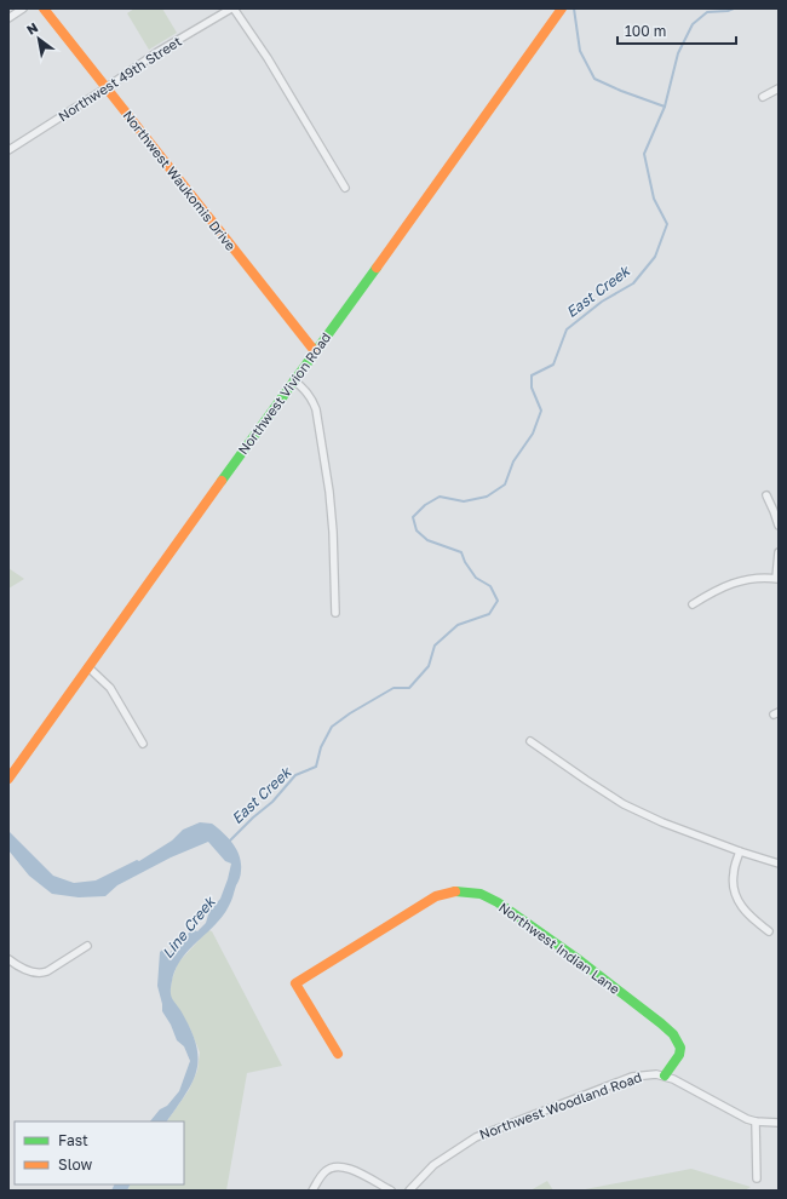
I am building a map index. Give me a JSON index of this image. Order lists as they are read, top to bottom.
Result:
{
  "streets": {
    "main road": ["Northwest Waukomis Drive", "Northwest Vivion Road", "Northwest Indian Lane"],
    "street": ["Northwest 49th Street", "Northwest Woodland Road"]
  },
  "crossings": [
    ["Northwest 49th Street", "Northwest Waukomis Drive"],
    ["Northwest Waukomis Drive", "Northwest Vivion Road"],
    ["Northwest Indian Lane", "Northwest Woodland Road"]
  ],
  "water": ["East Creek", "Line Creek"],
  "legend": ["Fast", "Slow"],
  "scale_bar": "100 m",
  "north": "top left"
}
